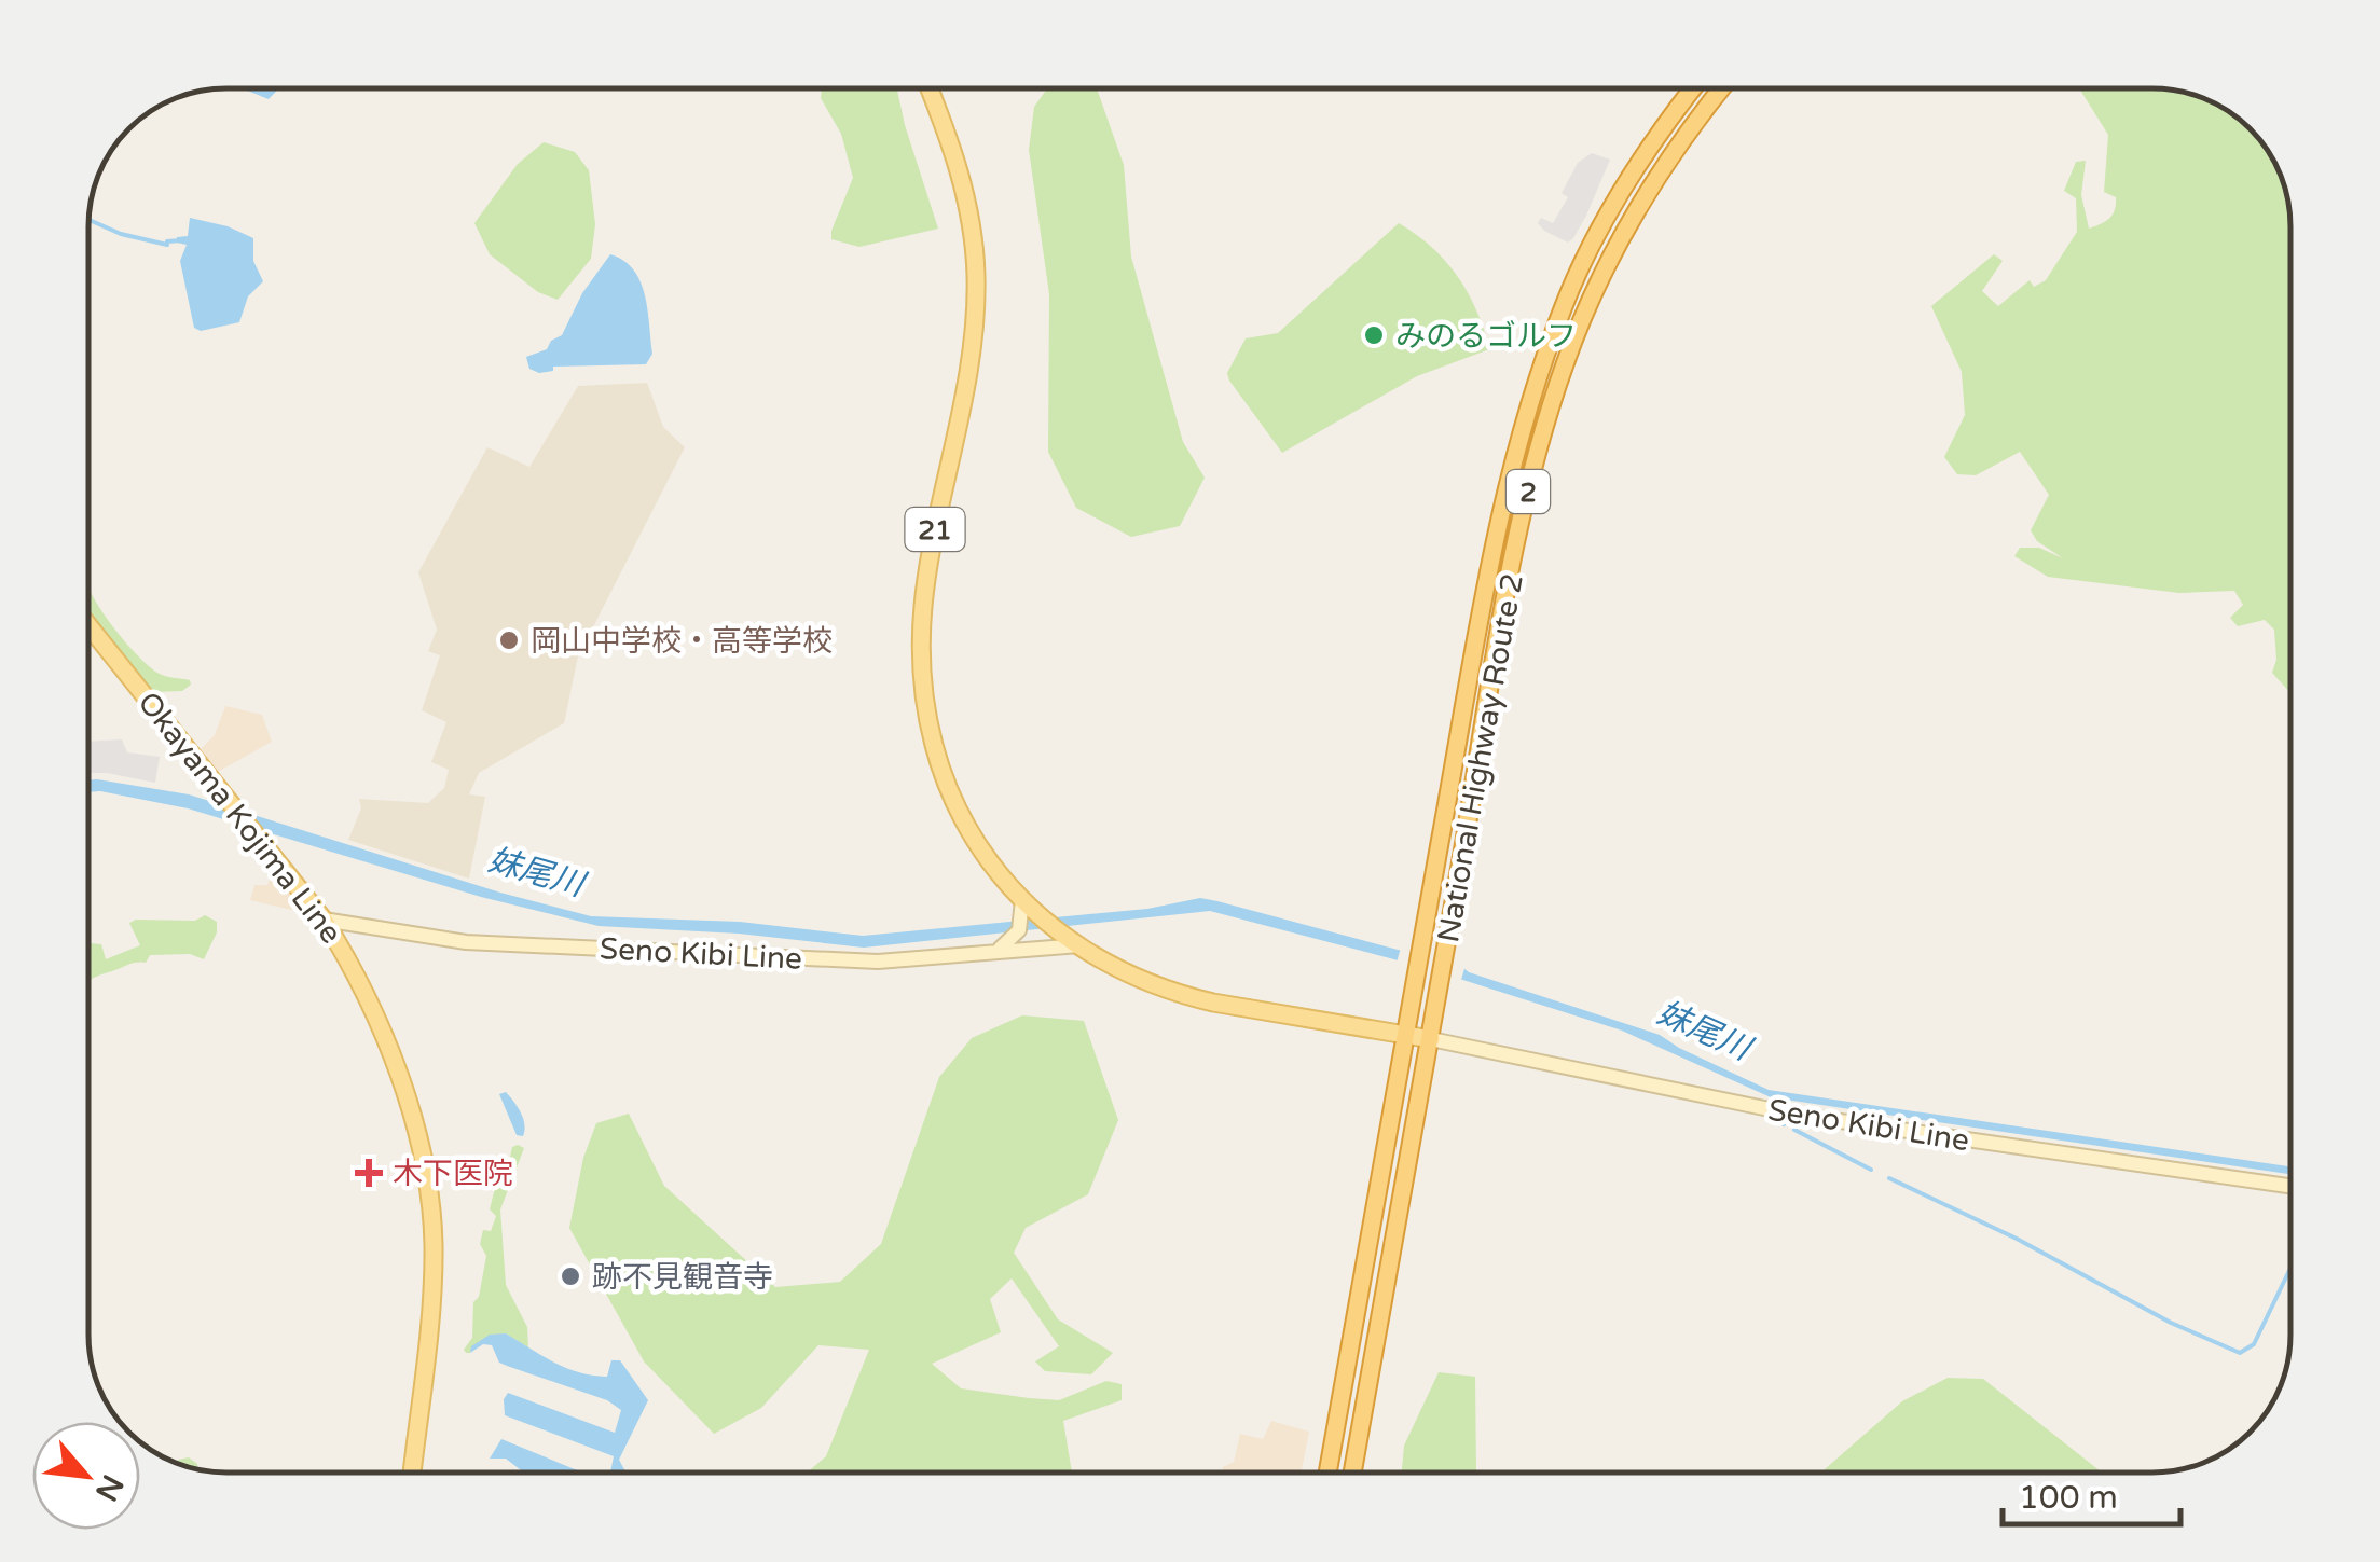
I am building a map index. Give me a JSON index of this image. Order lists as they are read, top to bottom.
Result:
{
  "streets": {
    "highway": ["2", "National Highway Route 2"],
    "main road": ["21", "Okayama Kojima Line", "Seno Kibi Line"]
  },
  "crossings": [
    ["21", "National Highway Route 2"],
    ["21", "Seno Kibi Line"],
    ["National Highway Route 2", "Seno Kibi Line"],
    ["Okayama Kojima Line", "Seno Kibi Line"]
  ],
  "water": ["妹尾川"],
  "places": {
    "other": ["みのるゴルフ", "岡山中学校・高等学校", "跡不見観音寺"],
    "health": ["木下医院"]
  },
  "scale_bar": "100 m",
  "north": "bottom right"
}
